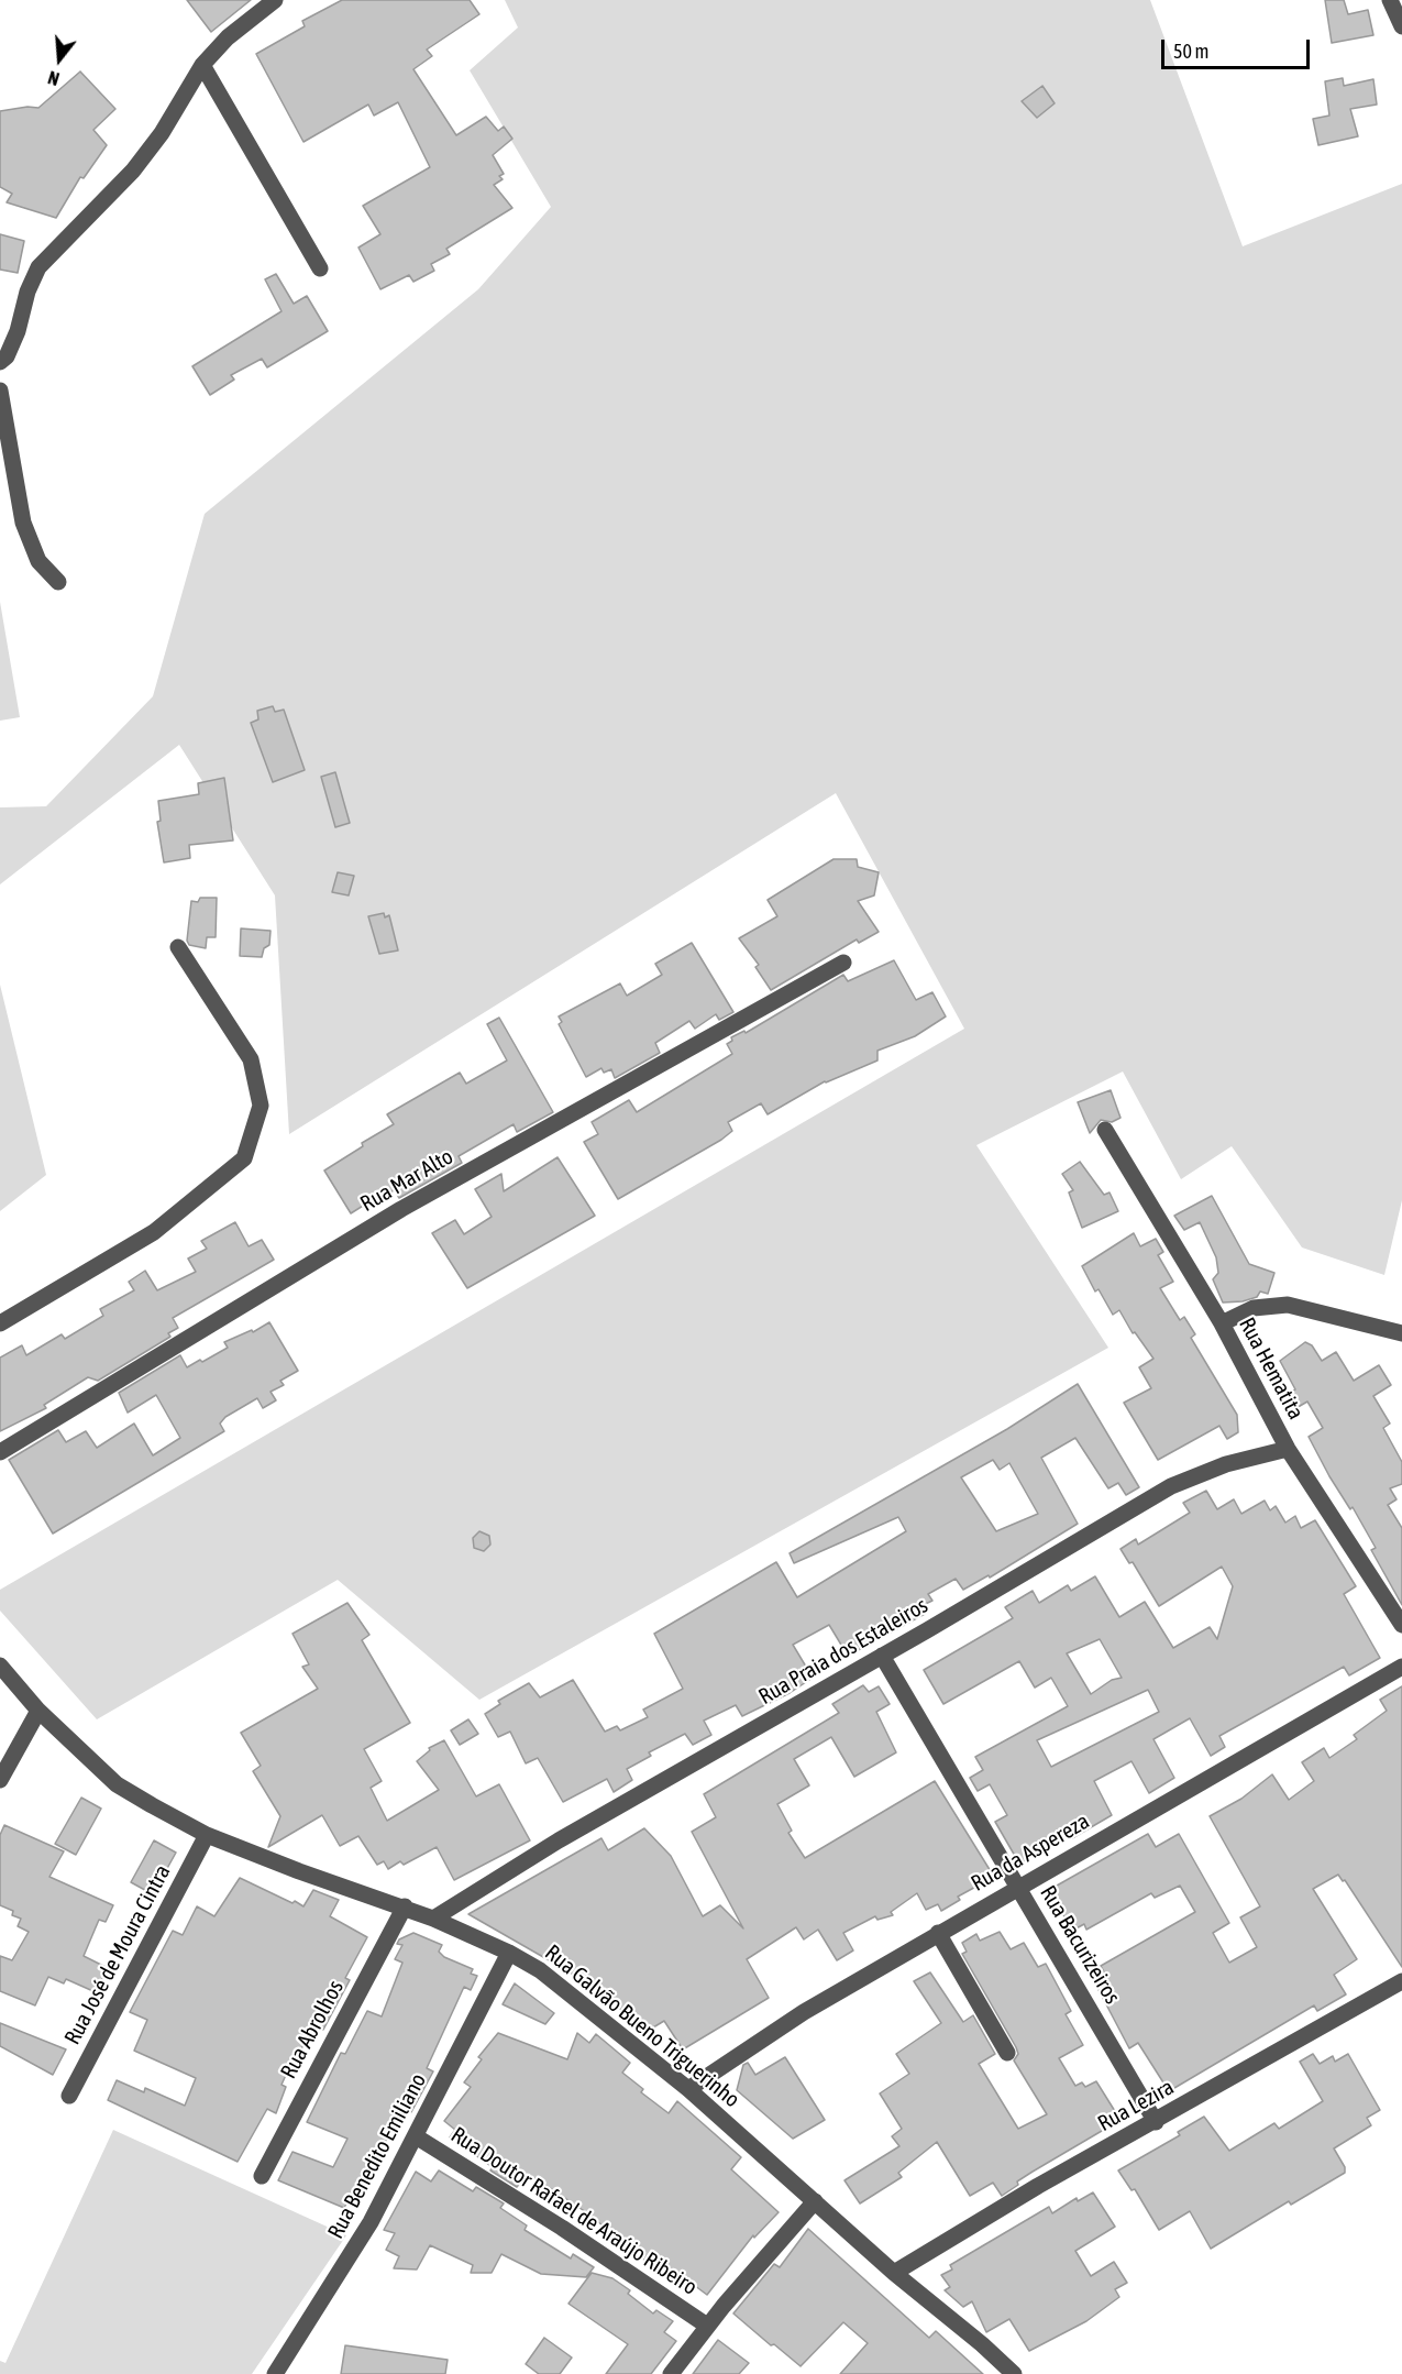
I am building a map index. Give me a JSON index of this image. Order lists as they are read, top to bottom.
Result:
{
  "streets": {
    "street": [
      "Rua Mar Alto",
      "Rua Hematita",
      "Rua Praia dos Estaleiros",
      "Rua da Aspereza",
      "Rua Bacurizeiros",
      "Rua José de Moura Cintra",
      "Rua Galvão Bueno Triguerinho",
      "Rua Abrolhos",
      "Rua Lezira",
      "Rua Benedito Emiliano",
      "Rua Doutor Rafael de Araújo Ribeiro"
    ]
  },
  "crossings": [
    ["Rua Hematita", "Rua Praia dos Estaleiros"],
    ["Rua Praia dos Estaleiros", "Rua Bacurizeiros"],
    ["Rua Praia dos Estaleiros", "Rua Galvão Bueno Triguerinho"],
    ["Rua da Aspereza", "Rua Bacurizeiros"],
    ["Rua da Aspereza", "Rua Galvão Bueno Triguerinho"],
    ["Rua Bacurizeiros", "Rua Lezira"],
    ["Rua José de Moura Cintra", "Rua Galvão Bueno Triguerinho"],
    ["Rua Galvão Bueno Triguerinho", "Rua Abrolhos"],
    ["Rua Galvão Bueno Triguerinho", "Rua Lezira"],
    ["Rua Galvão Bueno Triguerinho", "Rua Benedito Emiliano"],
    ["Rua Galvão Bueno Triguerinho", "Rua Doutor Rafael de Araújo Ribeiro"],
    ["Rua Benedito Emiliano", "Rua Doutor Rafael de Araújo Ribeiro"]
  ],
  "scale_bar": "50 m",
  "north": "bottom"
}
